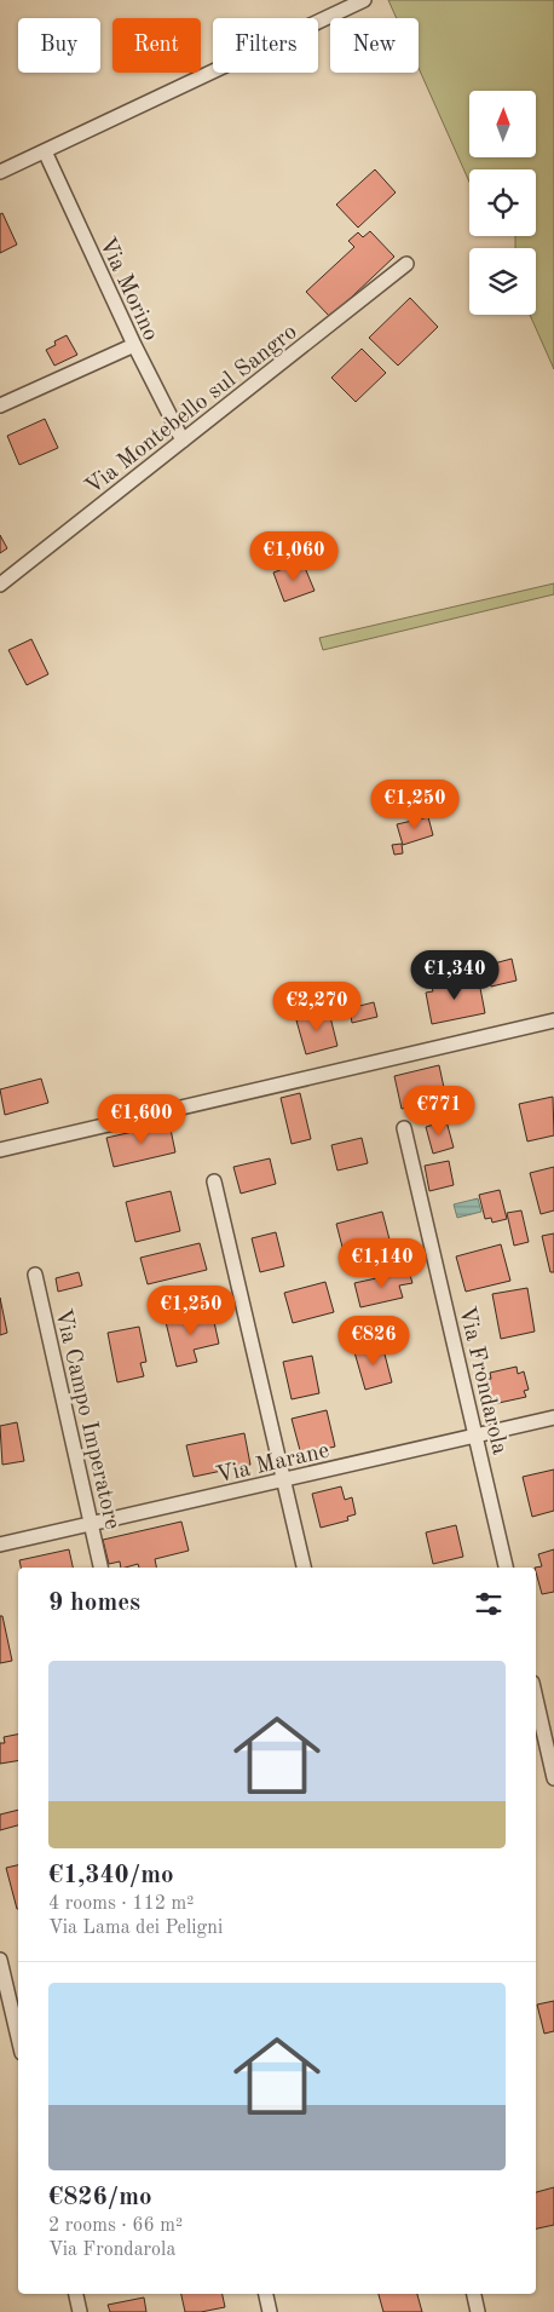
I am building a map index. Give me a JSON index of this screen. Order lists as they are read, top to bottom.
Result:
{
  "streets": {
    "street": [
      "Via Morino",
      "Via Montebello sul Sangro",
      "Via Frondarola",
      "Via Campo Imperatore",
      "Via Marane"
    ]
  },
  "crossings": [
    ["Via Morino", "Via Montebello sul Sangro"],
    ["Via Frondarola", "Via Marane"],
    ["Via Campo Imperatore", "Via Marane"]
  ],
  "north": "top",
  "page": {
    "chip": [
      "Buy",
      "Rent",
      "Filters",
      "New"
    ],
    "price": [
      "€1,060",
      "€1,250",
      "€1,340",
      "€2,270",
      "€771",
      "€1,600",
      "€1,140",
      "€1,250",
      "€826"
    ],
    "heading": "9 homes",
    "list": [
      {
        "name": "€1,340/mo",
        "note": "4 rooms · 112 m² · Via Lama dei Peligni"
      },
      {
        "name": "€826/mo",
        "note": "2 rooms · 66 m² · Via Frondarola"
      }
    ]
  }
}
